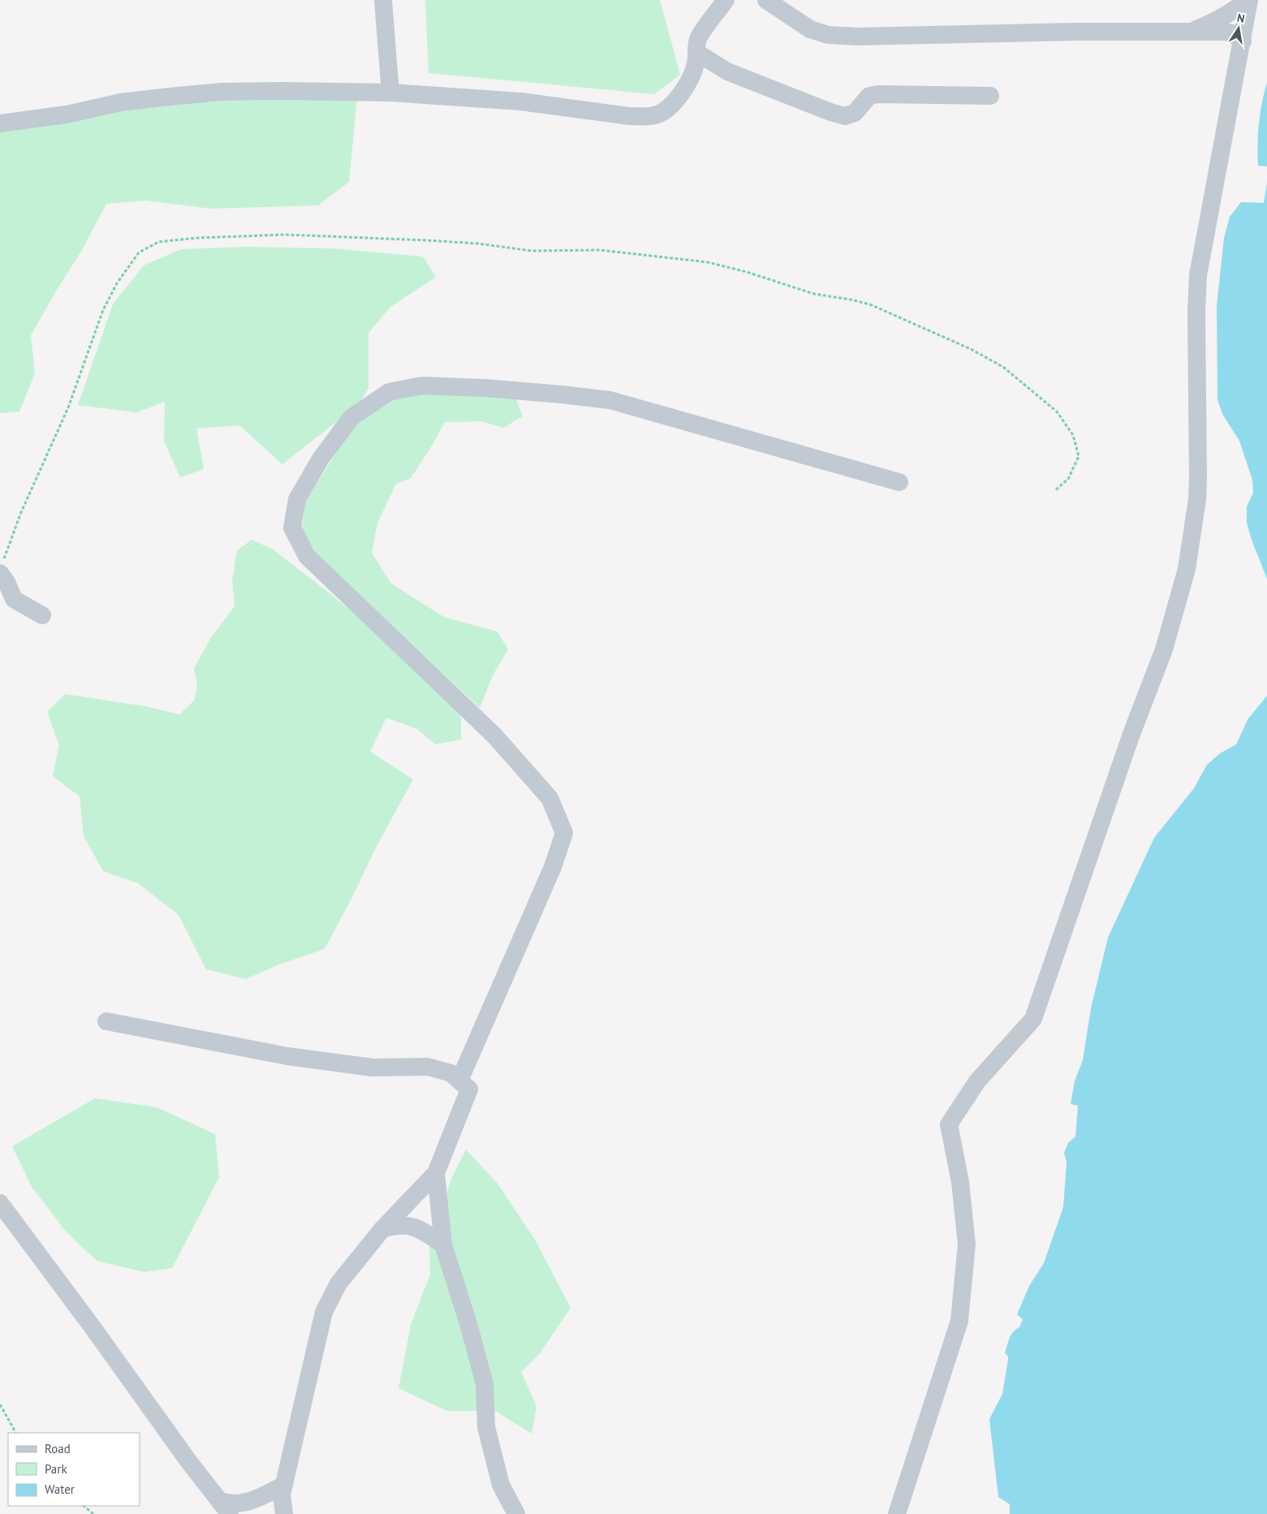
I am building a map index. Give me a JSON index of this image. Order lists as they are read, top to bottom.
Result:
{
  "legend": ["Road", "Park", "Water"],
  "north": "top"
}
